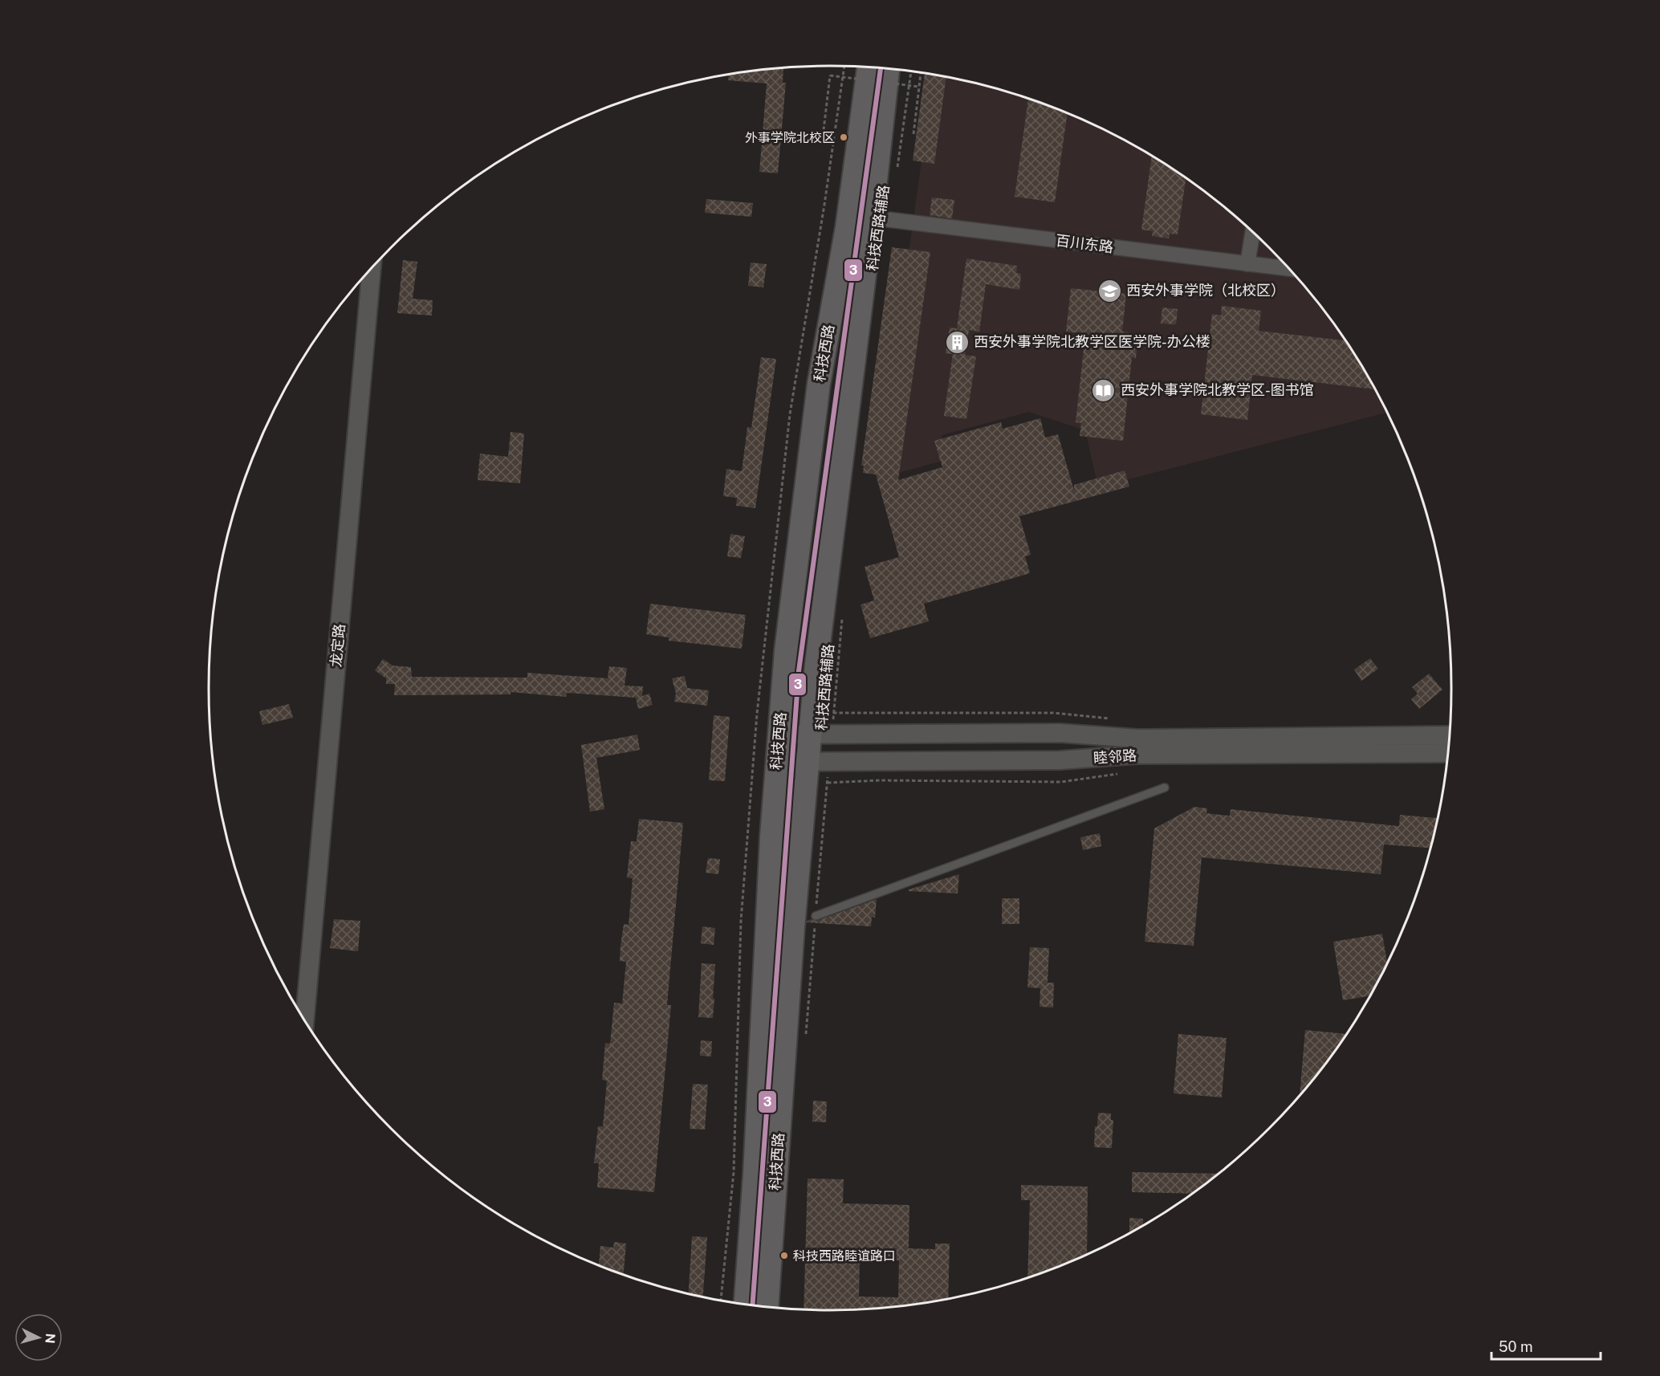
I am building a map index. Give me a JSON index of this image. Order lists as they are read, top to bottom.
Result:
{
  "streets": {
    "main road": ["科技西路"],
    "street": ["百川东路", "龙定路", "睦邻路"],
    "path": ["科技西路辅路"]
  },
  "crossings": [
    ["科技西路辅路", "科技西路"],
    ["科技西路辅路", "睦邻路"],
    ["百川东路", "科技西路"],
    ["科技西路", "睦邻路"]
  ],
  "places": {
    "other": ["外事学院北校区", "科技西路睦谊路口"],
    "school or university": ["西安外事学院（北校区）"],
    "building": ["西安外事学院北教学区医学院-办公楼"],
    "library": ["西安外事学院北教学区-图书馆"]
  },
  "lines": ["transit line 3"],
  "scale_bar": "50 m",
  "north": "right"
}
